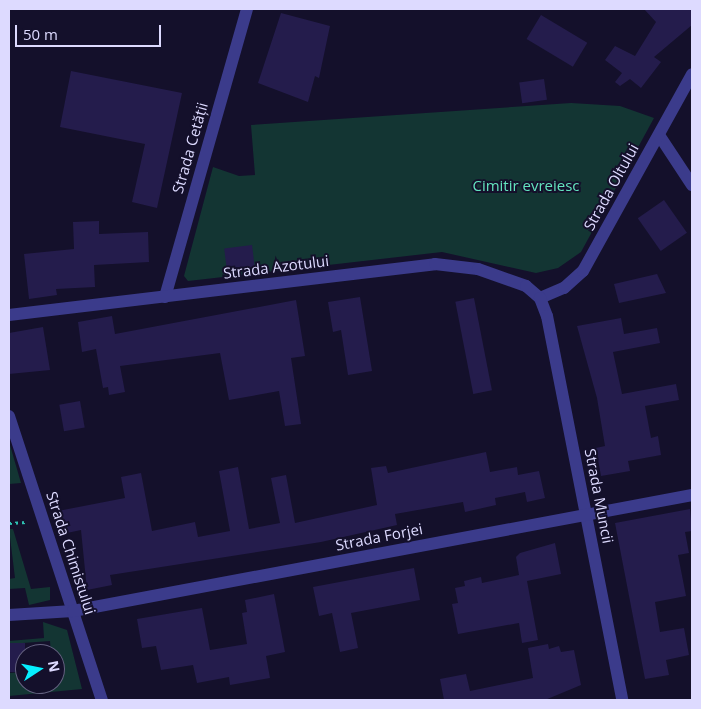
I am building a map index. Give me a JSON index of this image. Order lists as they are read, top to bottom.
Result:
{
  "streets": {
    "street": [
      "Strada Cetății",
      "Strada Oltului",
      "Strada Azotului",
      "Strada Muncii",
      "Strada Forjei",
      "Strada Chimistului"
    ]
  },
  "crossings": [
    ["Strada Cetății", "Strada Azotului"],
    ["Strada Oltului", "Strada Azotului"],
    ["Strada Oltului", "Strada Muncii"],
    ["Strada Azotului", "Strada Muncii"],
    ["Strada Muncii", "Strada Forjei"],
    ["Strada Forjei", "Strada Chimistului"]
  ],
  "parks": ["Cimitir evreiesc"],
  "scale_bar": "50 m",
  "north": "right"
}
